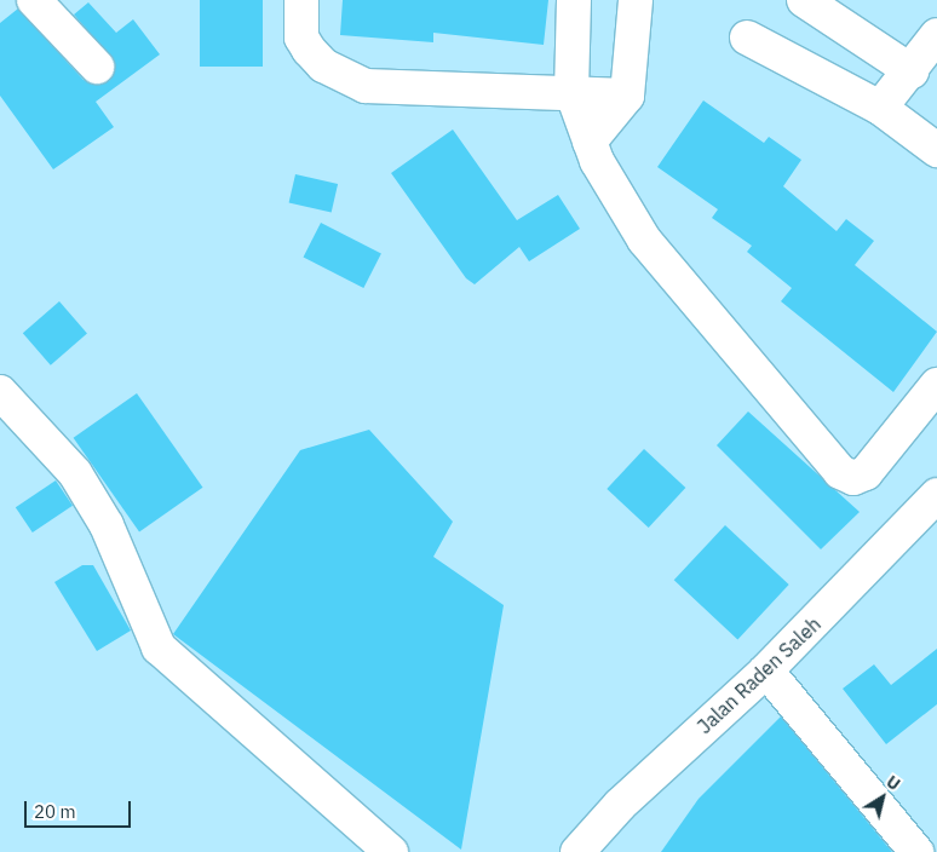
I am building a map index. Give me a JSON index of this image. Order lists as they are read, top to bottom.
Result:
{
  "streets": {
    "street": ["Jalan Raden Saleh"]
  },
  "scale_bar": "20 m",
  "north": "top right"
}
